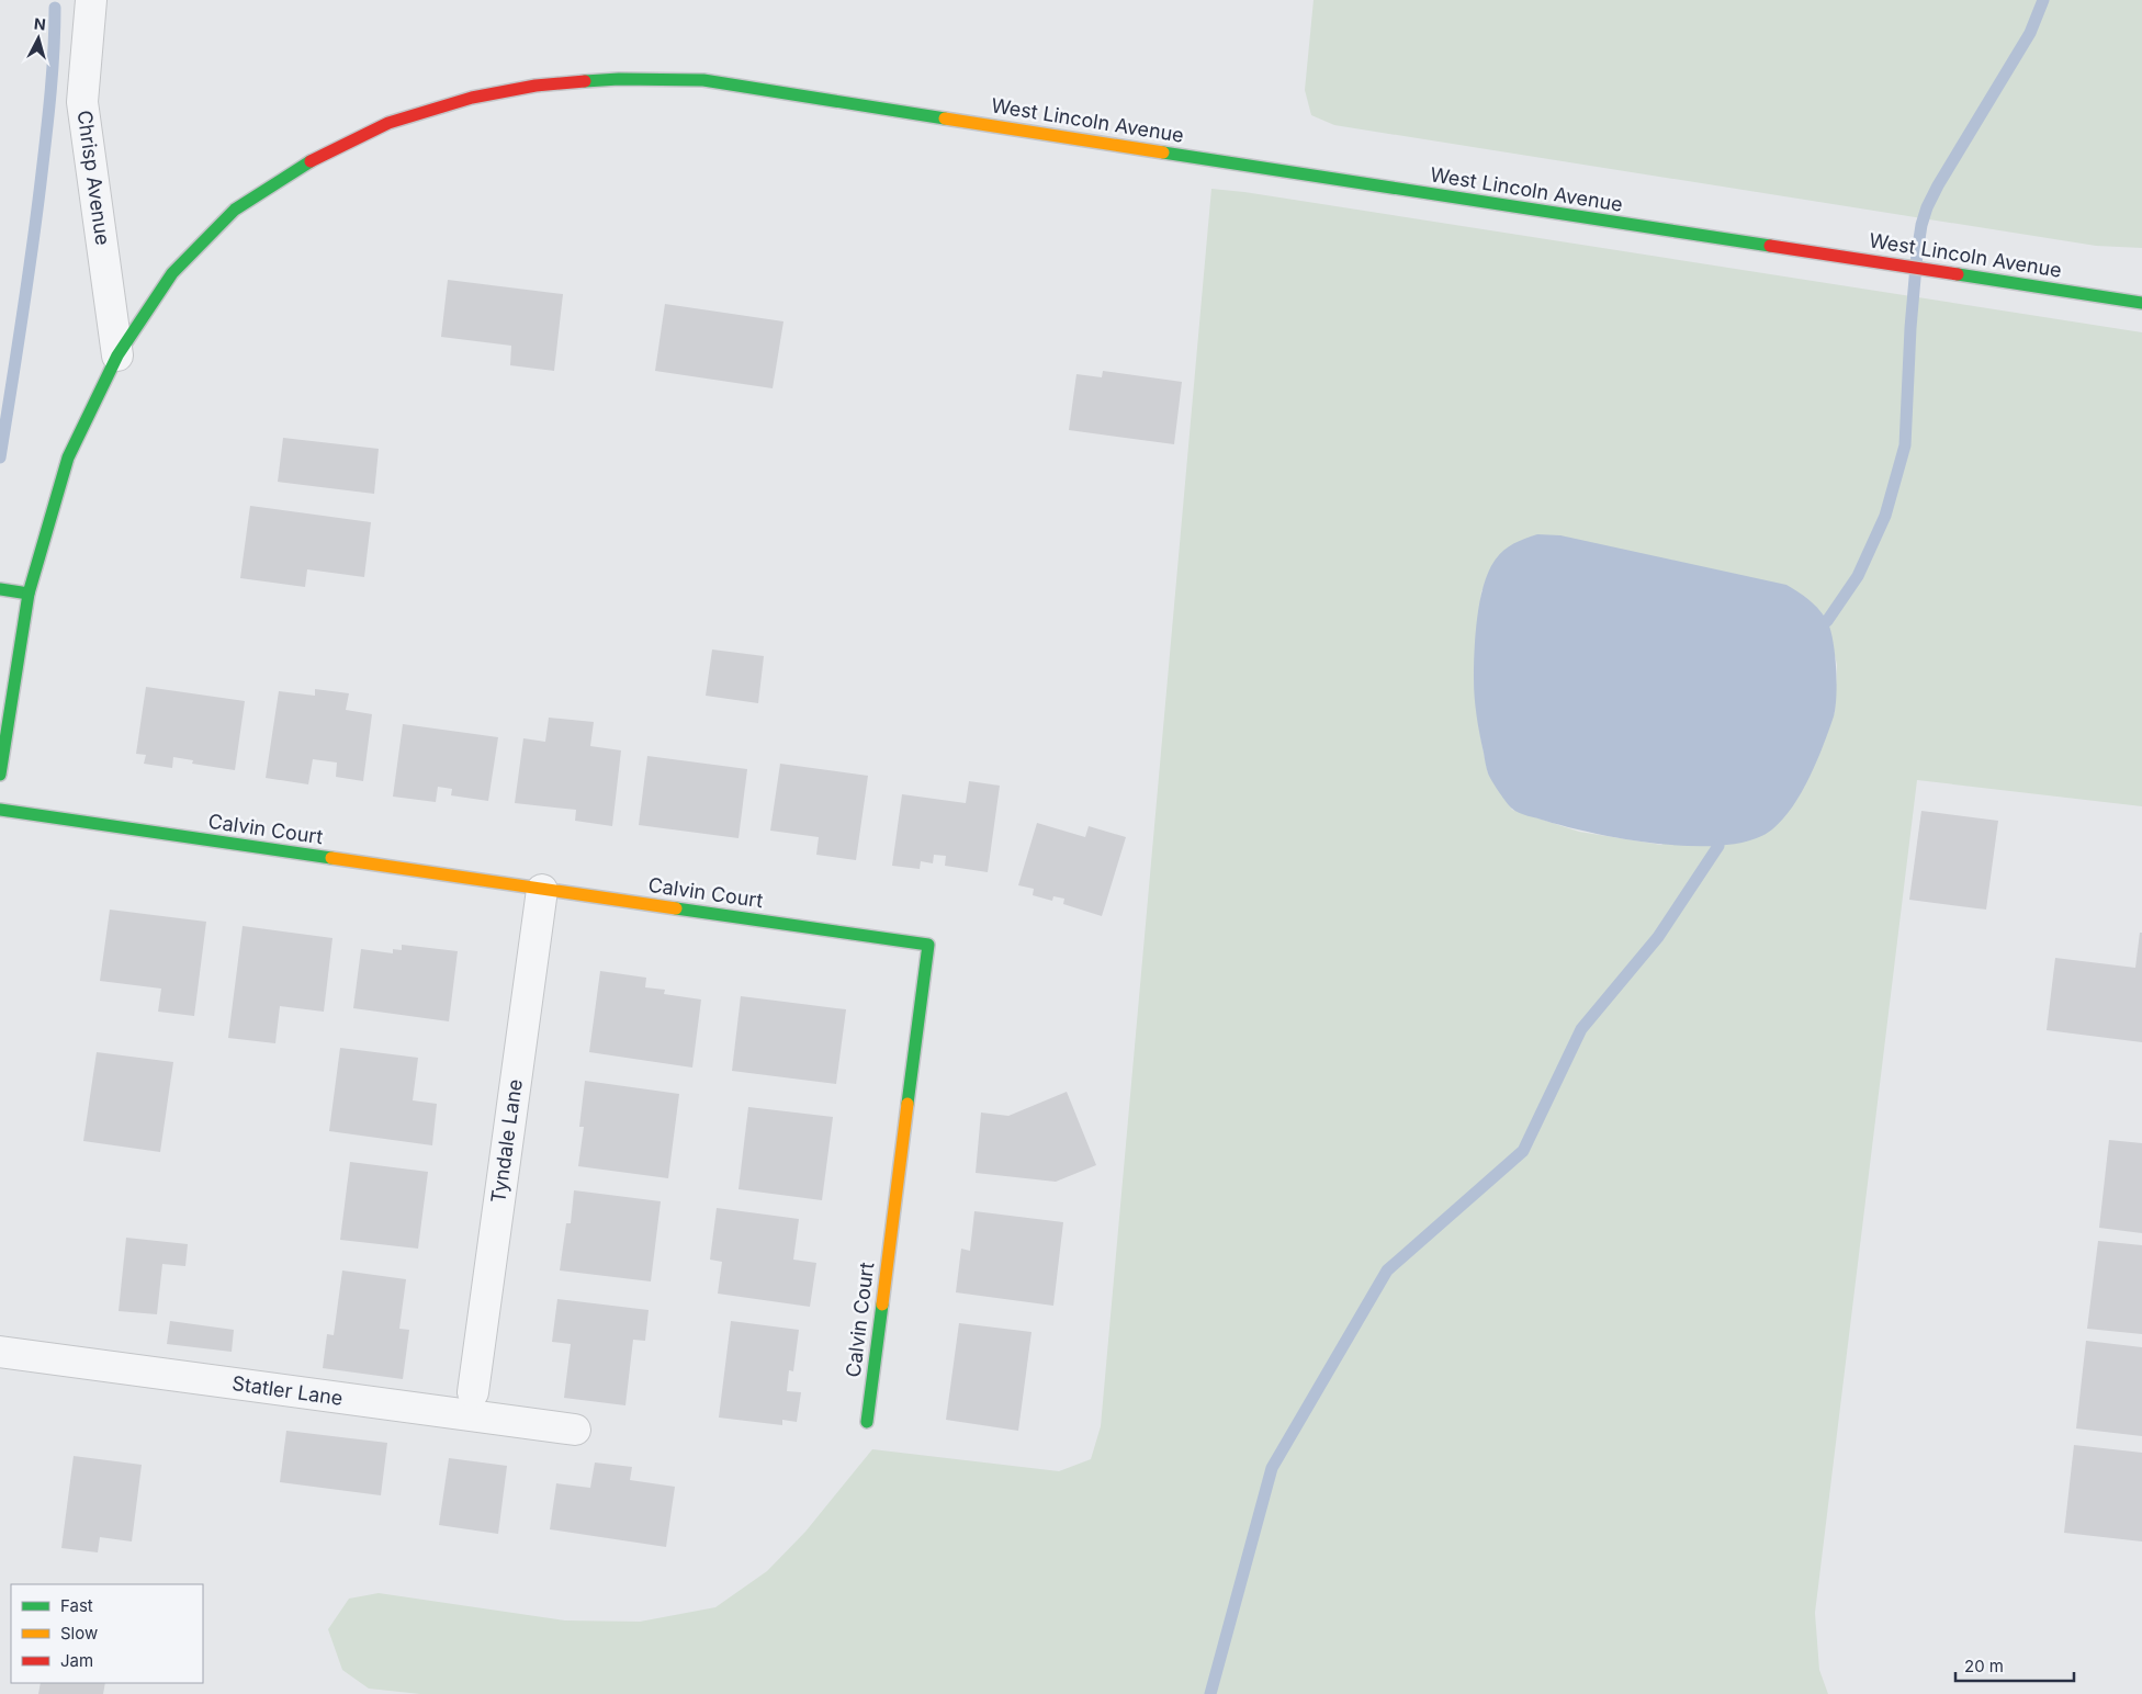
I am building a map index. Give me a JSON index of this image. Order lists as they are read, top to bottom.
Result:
{
  "streets": {
    "main road": ["West Lincoln Avenue", "Calvin Court"],
    "street": ["Chrisp Avenue", "Tyndale Lane", "Statler Lane"]
  },
  "crossings": [
    ["West Lincoln Avenue", "Chrisp Avenue"],
    ["Calvin Court", "Tyndale Lane"]
  ],
  "legend": ["Fast", "Slow", "Jam"],
  "scale_bar": "20 m",
  "north": "top"
}
